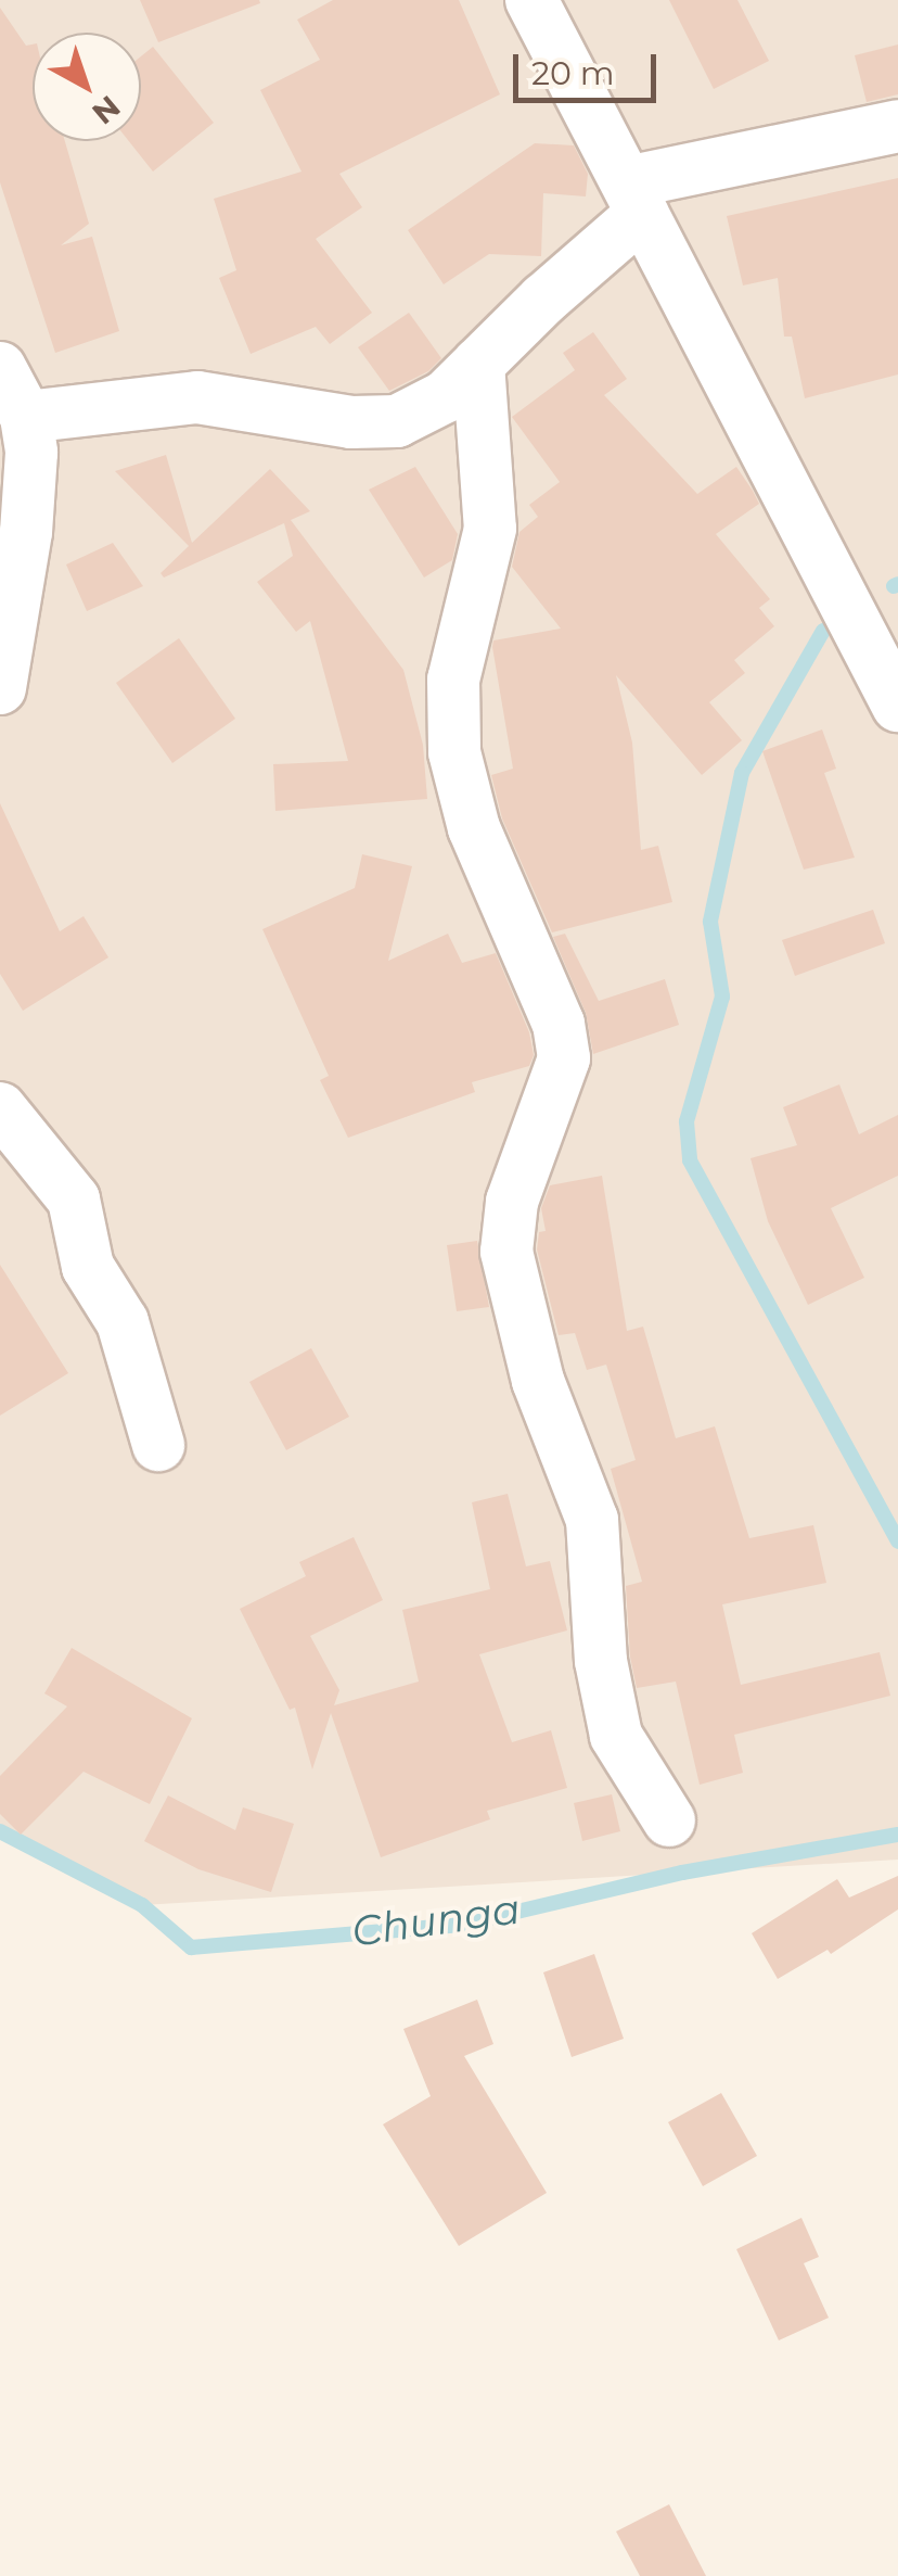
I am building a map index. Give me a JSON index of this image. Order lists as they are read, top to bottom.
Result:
{
  "water": ["Chunga"],
  "scale_bar": "20 m",
  "north": "bottom right"
}
